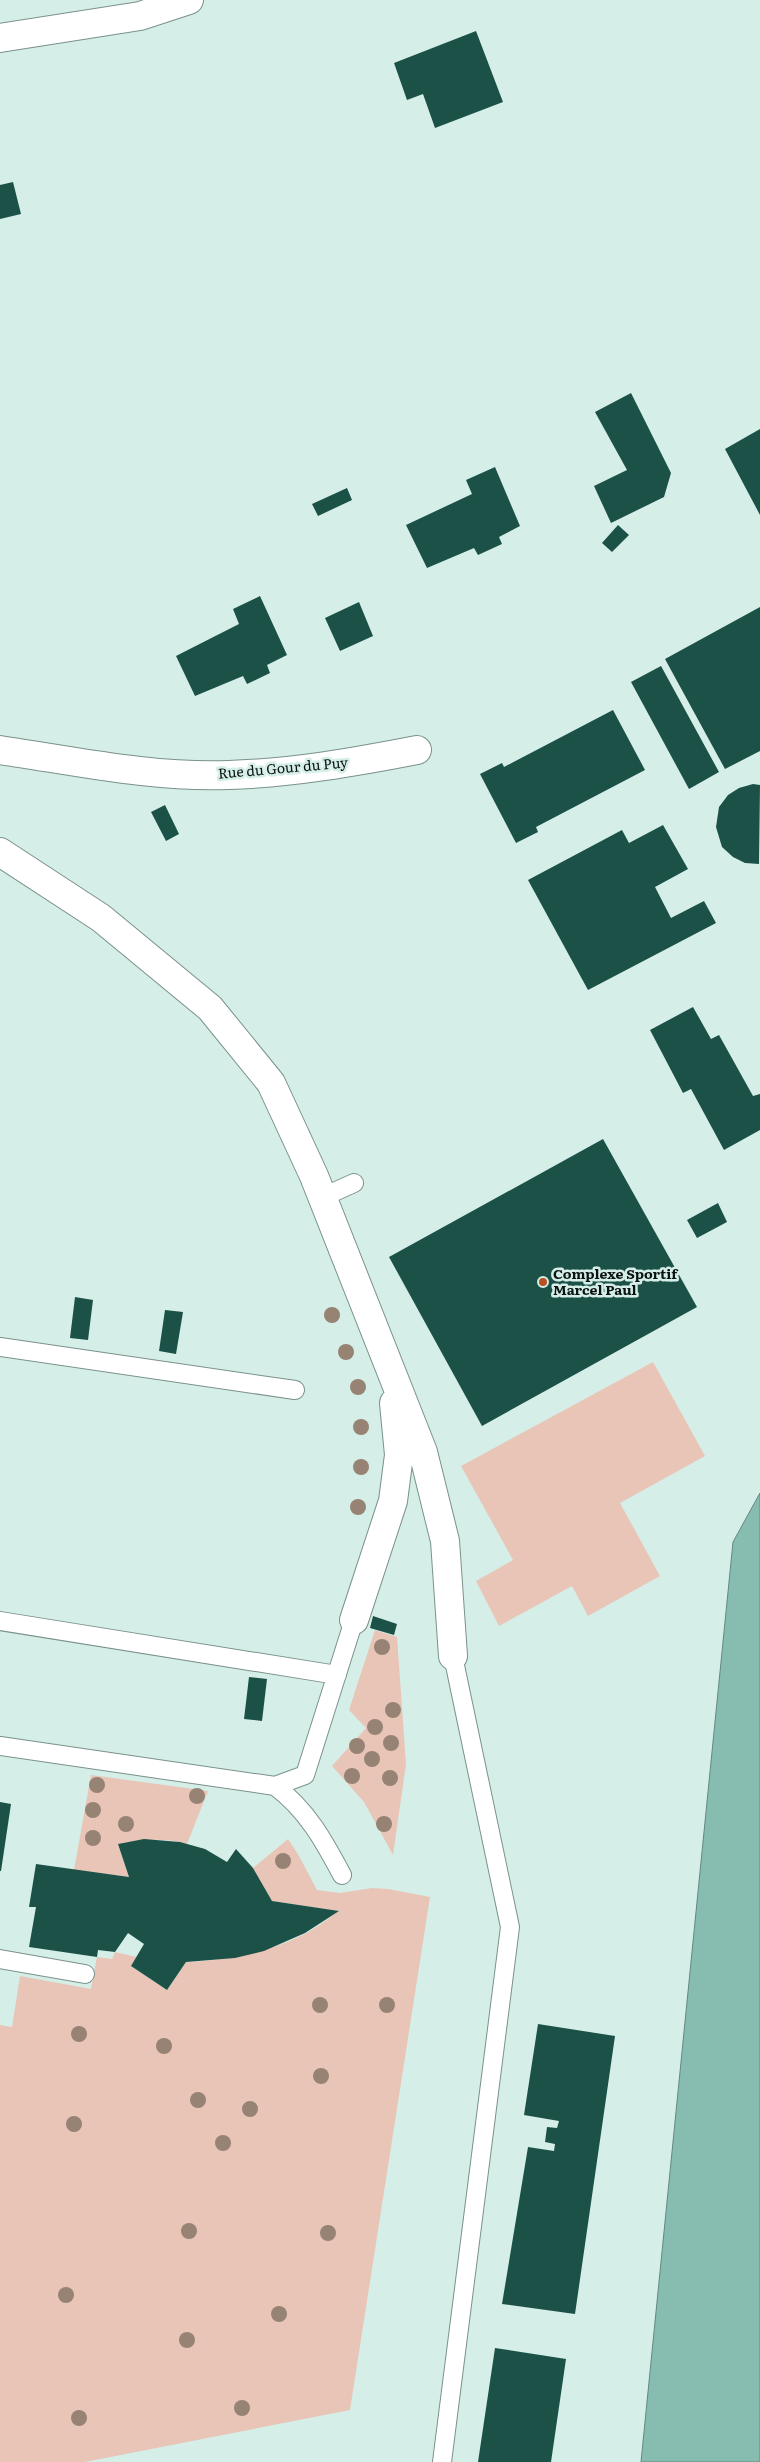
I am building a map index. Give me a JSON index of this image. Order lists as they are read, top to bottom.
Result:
{
  "streets": {
    "street": ["Rue du Gour du Puy"]
  },
  "places": ["Complexe Sportif Marcel Paul"]
}
